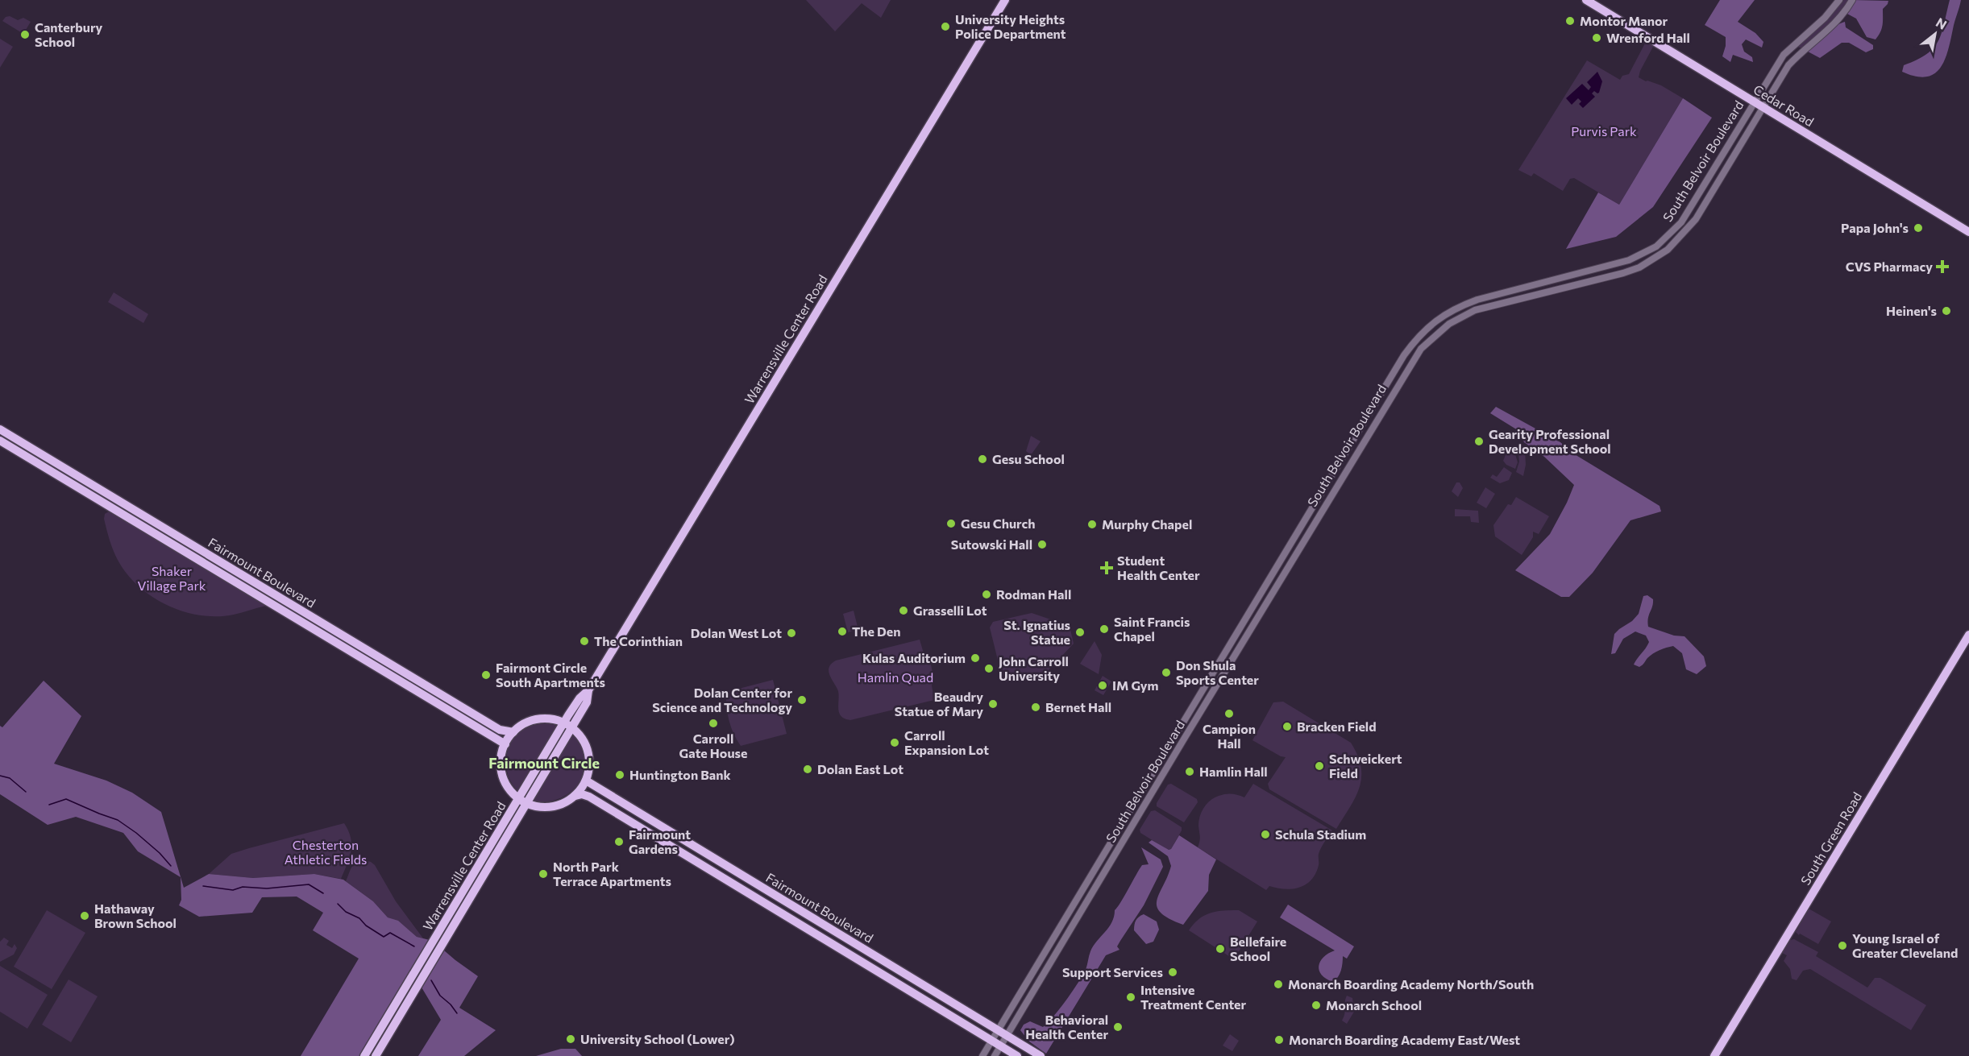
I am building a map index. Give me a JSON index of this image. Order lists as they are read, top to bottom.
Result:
{
  "streets": {
    "main road": [
      "Cedar Road",
      "Warrensville Center Road",
      "Fairmount Boulevard",
      "South Green Road"
    ],
    "street": ["South Belvoir Boulevard"]
  },
  "crossings": [
    ["Cedar Road", "South Belvoir Boulevard"],
    ["South Belvoir Boulevard", "Fairmount Boulevard"]
  ],
  "districts": ["Fairmount Circle"],
  "parks": [
    "Purvis Park",
    "Shaker Village Park",
    "Hamlin Quad",
    "Chesterton Athletic Fields"
  ],
  "places": {
    "other": [
      "Montor Manor",
      "University Heights Police Department",
      "Canterbury School",
      "Wrenford Hall",
      "Papa John's",
      "Heinen's",
      "Gearity Professional Development School",
      "Gesu School",
      "Gesu Church",
      "Murphy Chapel",
      "Sutowski Hall",
      "Rodman Hall",
      "Grasselli Lot",
      "Saint Francis Chapel",
      "The Den",
      "St. Ignatius Statue",
      "Dolan West Lot",
      "The Corinthian",
      "Kulas Auditorium",
      "John Carroll University",
      "Don Shula Sports Center",
      "Fairmont Circle South Apartments",
      "IM Gym",
      "Dolan Center for Science and Technology",
      "Beaudry Statue of Mary",
      "Bernet Hall",
      "Campion Hall",
      "Carroll Gate House",
      "Bracken Field",
      "Carroll Expansion Lot",
      "Schweickert Field",
      "Dolan East Lot",
      "Hamlin Hall",
      "Huntington Bank",
      "Schula Stadium",
      "Fairmount Gardens",
      "North Park Terrace Apartments",
      "Hathaway Brown School",
      "Young Israel of Greater Cleveland",
      "Bellefaire School",
      "Support Services",
      "Monarch Boarding Academy North/South",
      "Intensive Treatment Center",
      "Monarch School",
      "Behavioral Health Center",
      "University School (Lower)",
      "Monarch Boarding Academy East/West"
    ],
    "health": ["CVS Pharmacy", "Student Health Center"]
  },
  "north": "top right"
}
